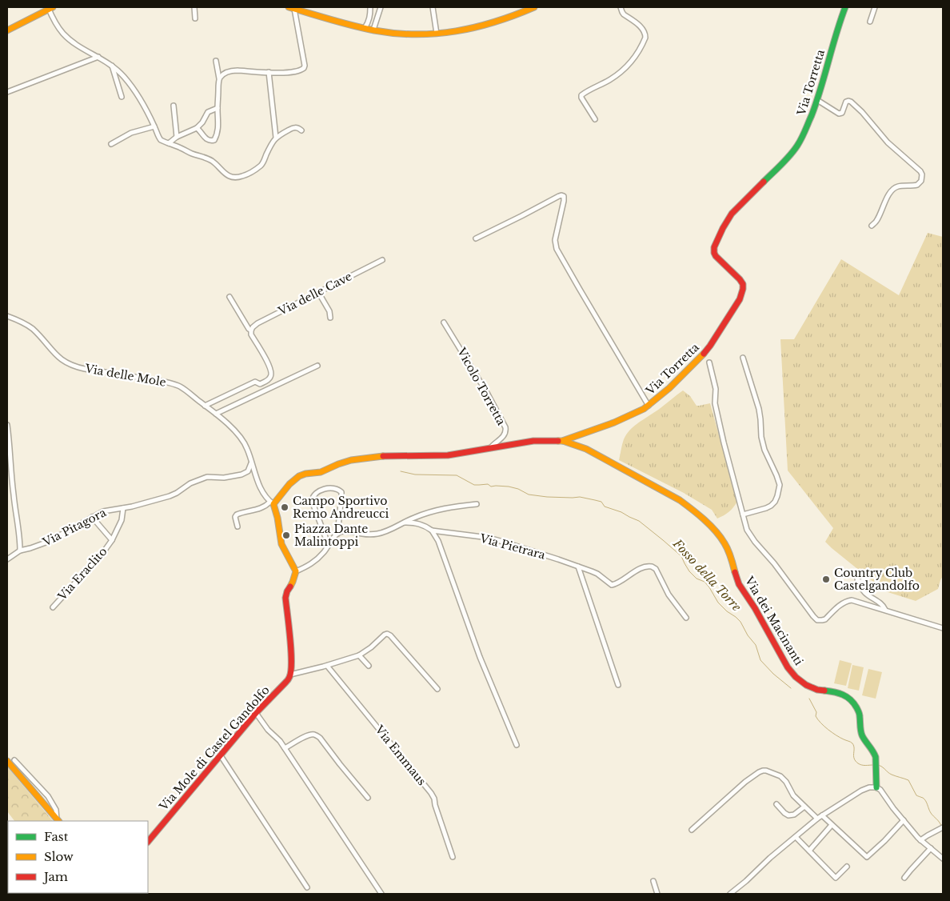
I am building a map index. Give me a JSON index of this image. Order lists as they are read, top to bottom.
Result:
{
  "streets": {
    "street": [
      "Via Torretta",
      "Via delle Cave",
      "Via delle Mole",
      "Vicolo Torretta",
      "Via Pitagora",
      "Via Pietrara",
      "Via Eraclito",
      "Via dei Macinanti",
      "Via Mole di Castel Gandolfo",
      "Via Emmaus"
    ]
  },
  "crossings": [
    ["Via Torretta", "Via delle Mole"],
    ["Via Torretta", "Vicolo Torretta"],
    ["Via Torretta", "Via dei Macinanti"],
    ["Via delle Mole", "Via Pitagora"],
    ["Via Pitagora", "Via Eraclito"]
  ],
  "water": ["Fosso della Torre"],
  "places": ["Campo Sportivo Remo Andreucci", "Piazza Dante Malintoppi", "Country Club Castelgandolfo"],
  "legend": ["Fast", "Slow", "Jam"]
}
